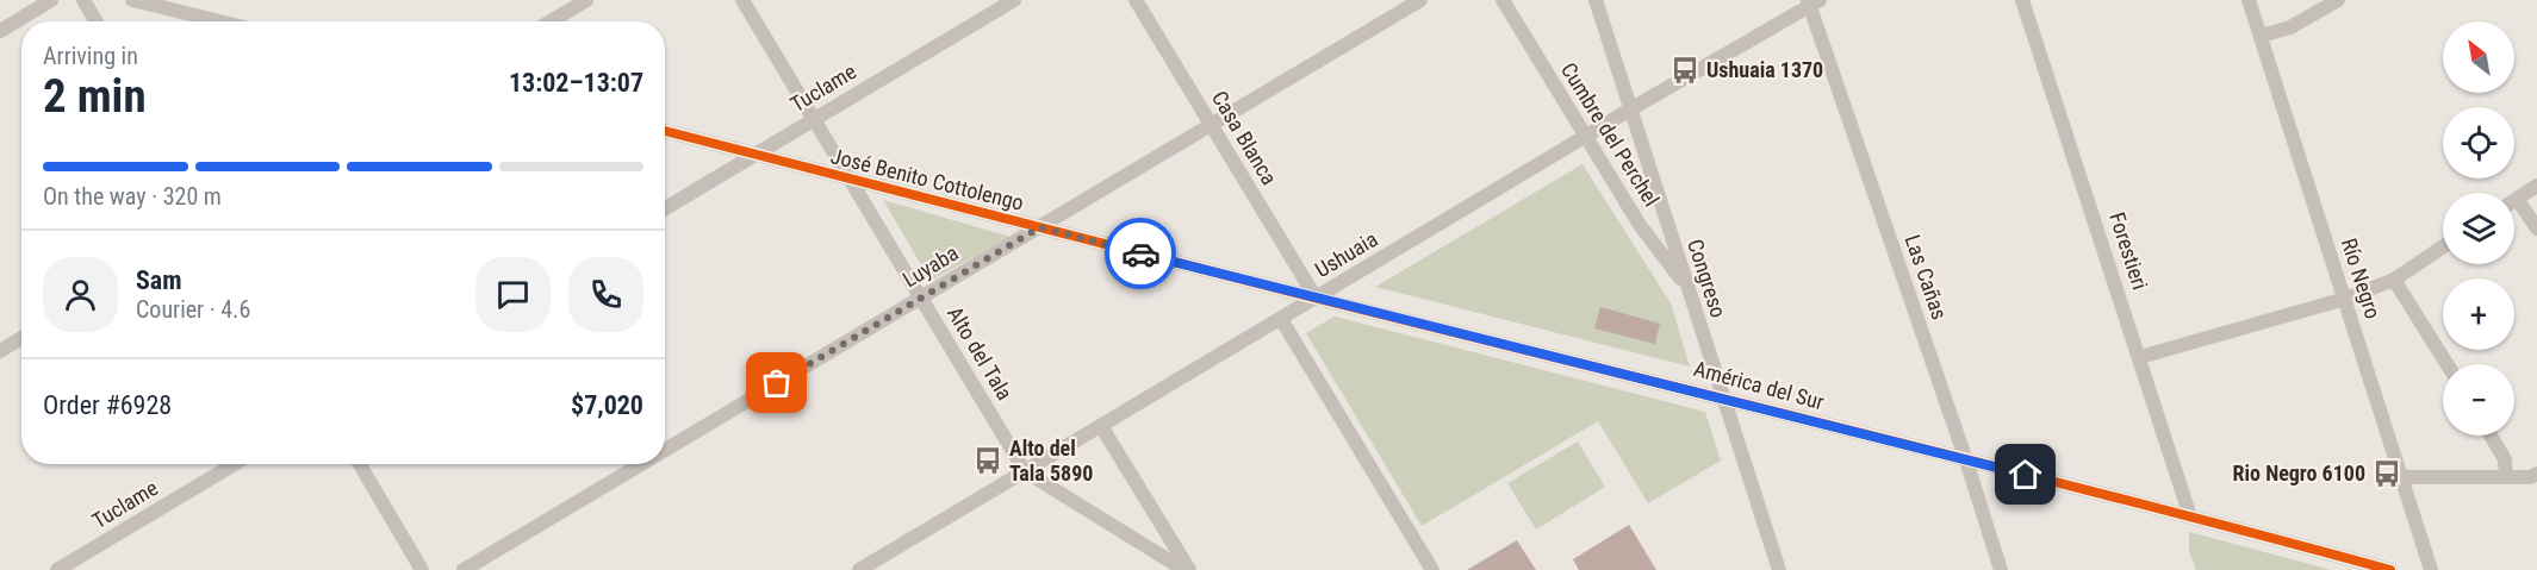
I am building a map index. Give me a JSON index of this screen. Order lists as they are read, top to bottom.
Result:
{
  "streets": {
    "street": [
      "Tuclame",
      "Cumbre del Perchel",
      "Casa Blanca",
      "José Benito Cottolengo",
      "Forestieri",
      "Ushuaia",
      "Luyaba",
      "Las Cañas",
      "Congreso",
      "Río Negro",
      "Alto del Tala",
      "América del Sur"
    ]
  },
  "crossings": [
    ["Tuclame", "José Benito Cottolengo"],
    ["Tuclame", "Alto del Tala"],
    ["Cumbre del Perchel", "Ushuaia"],
    ["Cumbre del Perchel", "Congreso"],
    ["Casa Blanca", "José Benito Cottolengo"],
    ["Casa Blanca", "Ushuaia"],
    ["Casa Blanca", "Luyaba"],
    ["Casa Blanca", "América del Sur"],
    ["José Benito Cottolengo", "Ushuaia"],
    ["José Benito Cottolengo", "Luyaba"],
    ["José Benito Cottolengo", "Alto del Tala"],
    ["José Benito Cottolengo", "América del Sur"],
    ["Forestieri", "América del Sur"],
    ["Ushuaia", "Las Cañas"],
    ["Ushuaia", "Congreso"],
    ["Ushuaia", "Alto del Tala"],
    ["Ushuaia", "América del Sur"],
    ["Luyaba", "Alto del Tala"],
    ["Las Cañas", "América del Sur"],
    ["Congreso", "América del Sur"]
  ],
  "places": {
    "bus stop": ["Ushuaia 1370", "Alto del Tala 5890", "Rio Negro 6100"]
  },
  "north": "top left",
  "page": {
    "map_buttons": ["+", "−"],
    "heading": ["2 min", "Arriving in", "13:02–13:07"],
    "panel": [
      "Sam",
      "Courier · 4.6",
      "Order #6928",
      "$7,020"
    ],
    "bar": "On the way · 320 m"
  }
}
